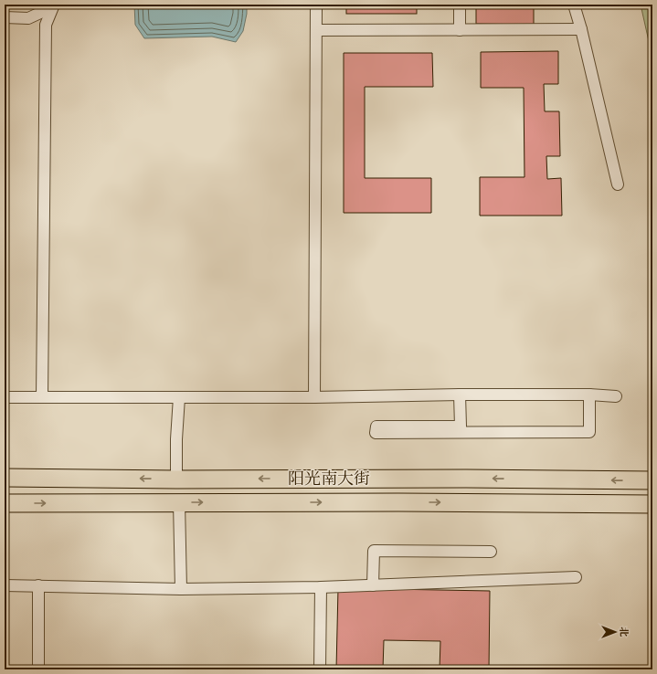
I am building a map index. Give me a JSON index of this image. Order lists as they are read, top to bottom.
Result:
{
  "streets": {
    "main road": ["阳光南大街"]
  },
  "north": "right"
}
